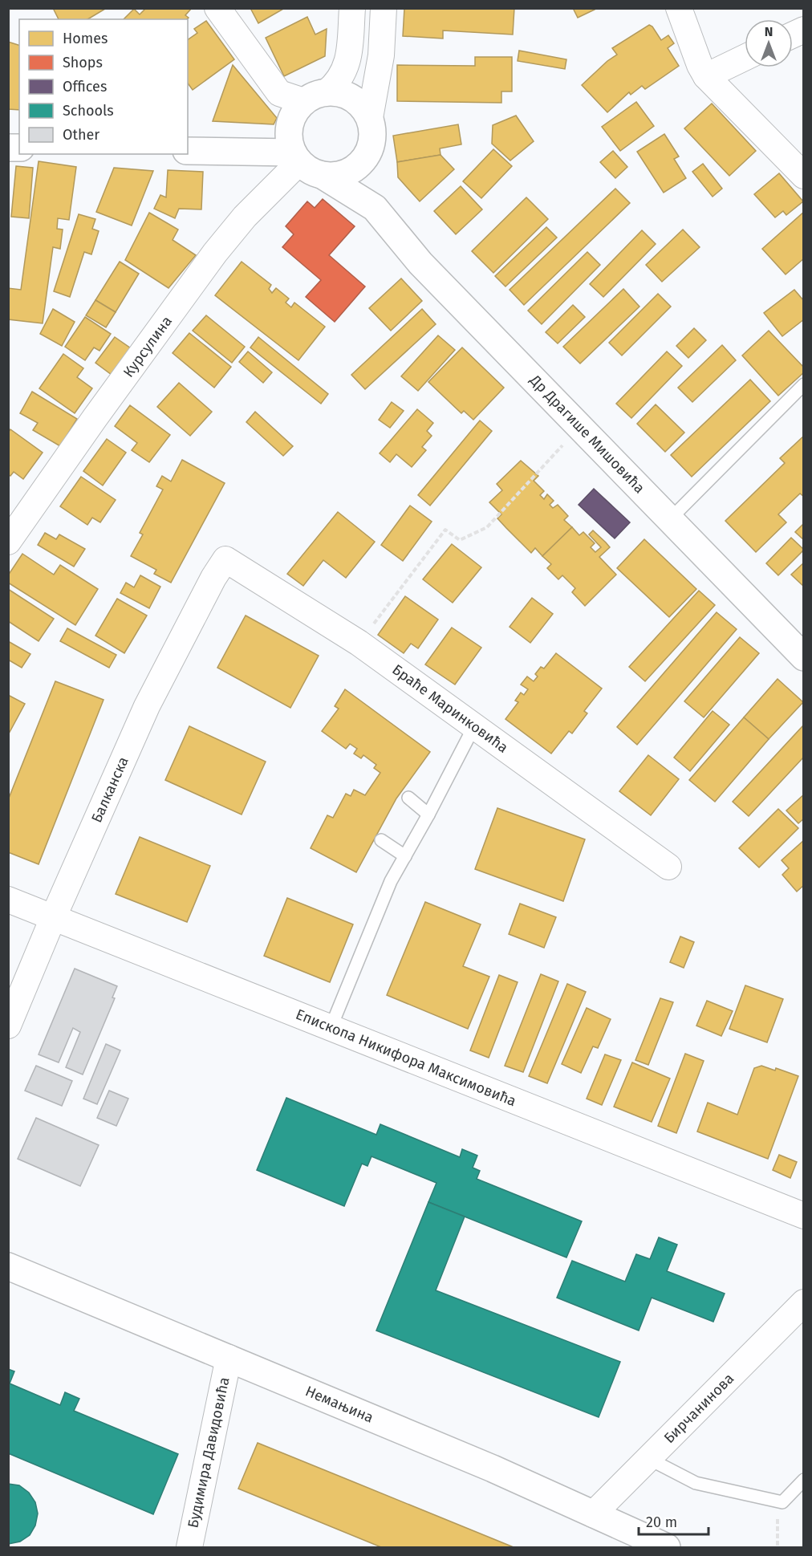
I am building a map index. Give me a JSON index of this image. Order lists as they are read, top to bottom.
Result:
{
  "streets": {
    "street": [
      "Курсулина",
      "Др Драгише Мишовића",
      "Браће Маринковића",
      "Балканска",
      "Епископа Никифора Максимовића",
      "Немањина",
      "Бирчанинова",
      "Будимира Давидовића"
    ]
  },
  "crossings": [
    ["Курсулина", "Др Драгише Мишовића"],
    ["Браће Маринковића", "Балканска"],
    ["Балканска", "Епископа Никифора Максимовића"],
    ["Немањина", "Бирчанинова"],
    ["Немањина", "Будимира Давидовића"]
  ],
  "legend": [
    "Homes",
    "Shops",
    "Offices",
    "Schools",
    "Other"
  ],
  "scale_bar": "20 m",
  "north": "top"
}
